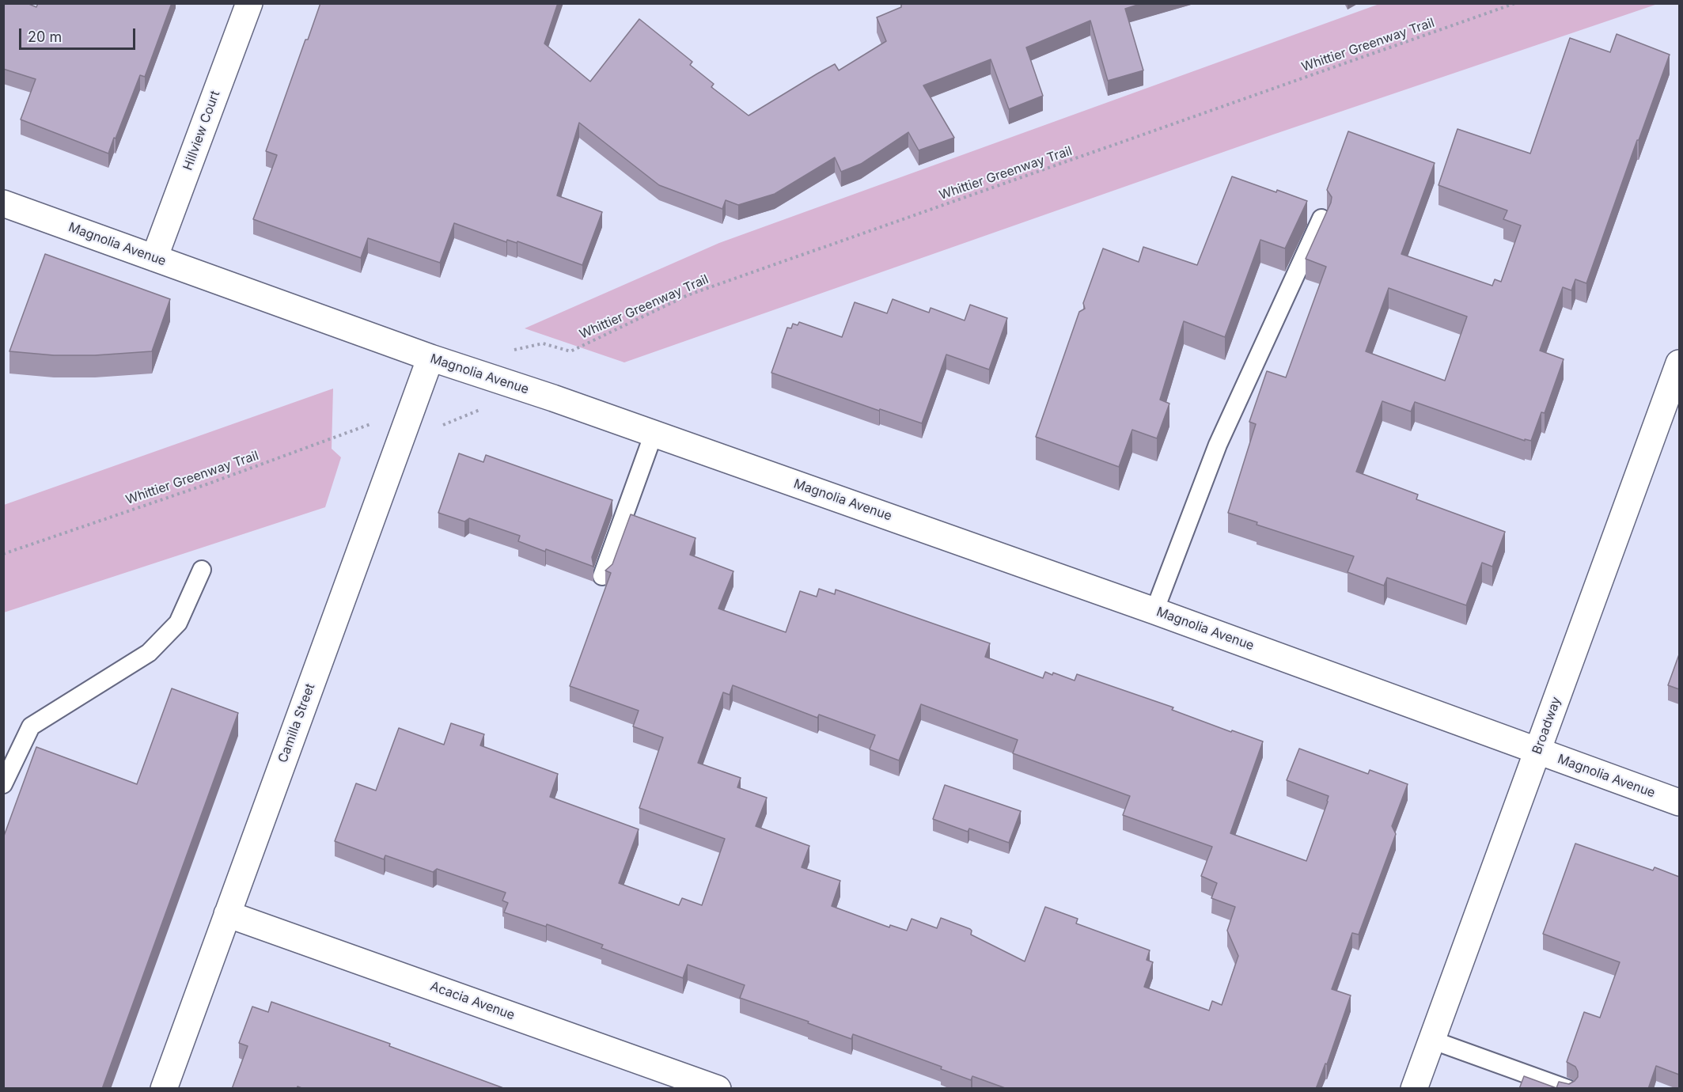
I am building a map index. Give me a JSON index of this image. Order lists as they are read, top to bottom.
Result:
{
  "streets": {
    "street": [
      "Hillview Court",
      "Magnolia Avenue",
      "Camilla Street",
      "Broadway",
      "Acacia Avenue"
    ],
    "path": ["Whittier Greenway Trail"]
  },
  "crossings": [
    ["Hillview Court", "Magnolia Avenue"],
    ["Magnolia Avenue", "Camilla Street"],
    ["Magnolia Avenue", "Broadway"],
    ["Camilla Street", "Acacia Avenue"]
  ],
  "scale_bar": "20 m"
}
